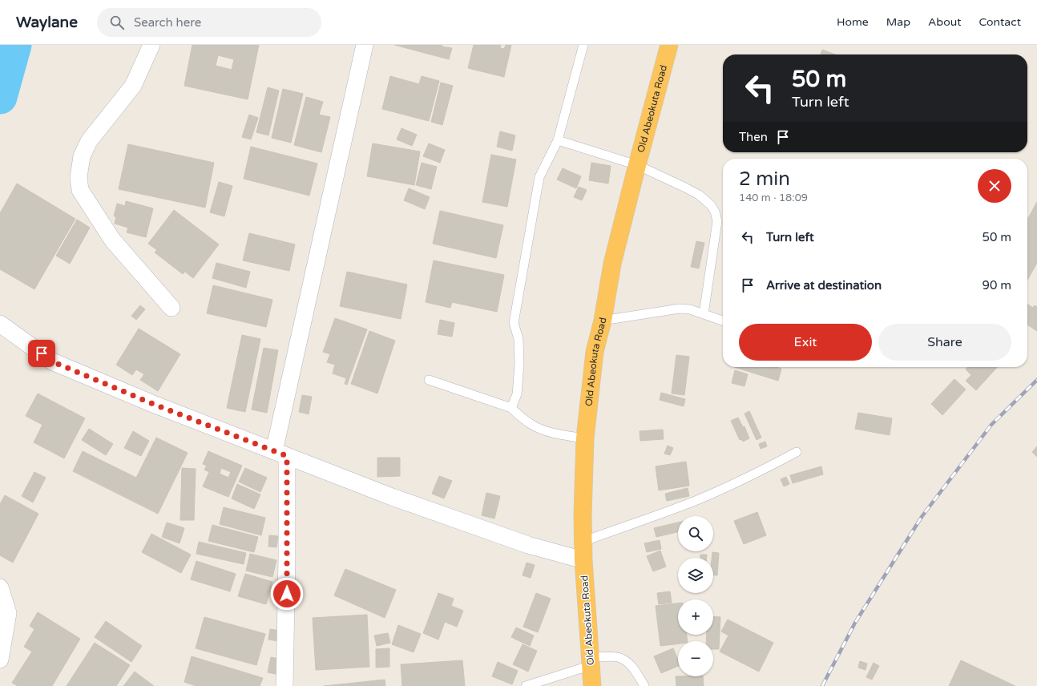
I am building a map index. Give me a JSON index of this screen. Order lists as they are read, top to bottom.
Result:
{
  "streets": {
    "highway": ["Old Abeokuta Road"]
  },
  "page": {
    "header": "Waylane",
    "search": "Search here",
    "nav": [
      "Home",
      "Map",
      "About",
      "Contact"
    ],
    "turn": ["50 m", "Turn left"],
    "then": "Then",
    "heading": ["2 min", "140 m · 18:09"],
    "list": [
      {
        "name": "Turn left",
        "value": "50 m"
      },
      {
        "name": "Arrive at destination",
        "value": "90 m"
      }
    ],
    "buttons": ["Exit", "Share"],
    "map_buttons": ["+", "−"]
  }
}
